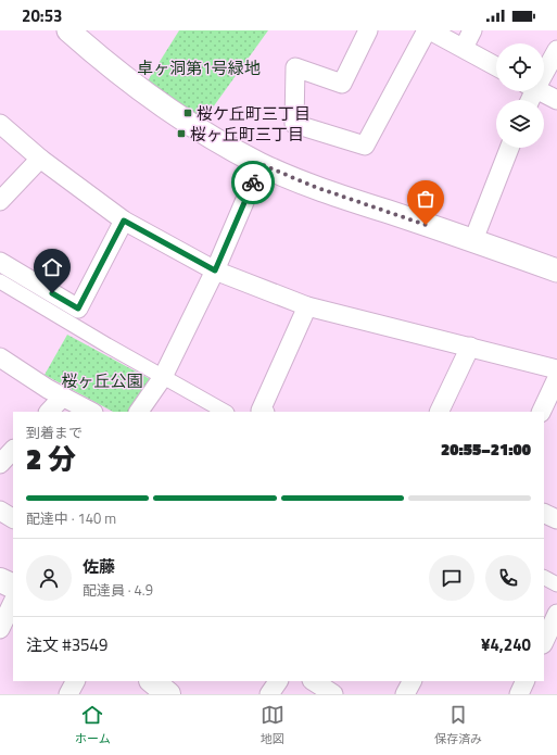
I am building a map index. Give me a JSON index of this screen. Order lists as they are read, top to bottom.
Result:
{
  "parks": ["卓ヶ洞第1号緑地", "桜ヶ丘公園"],
  "places": {
    "transit": ["桜ケ丘町三丁目", "桜ヶ丘町三丁目"]
  },
  "page": {
    "status": "20:53",
    "heading": ["2 分", "到着まで", "20:55–21:00"],
    "panel": [
      "佐藤",
      "配達員 · 4.9",
      "注文 #3549",
      "¥4,240"
    ],
    "bar": "配達中 · 140 m",
    "tabs": ["ホーム", "地図", "保存済み"]
  }
}
